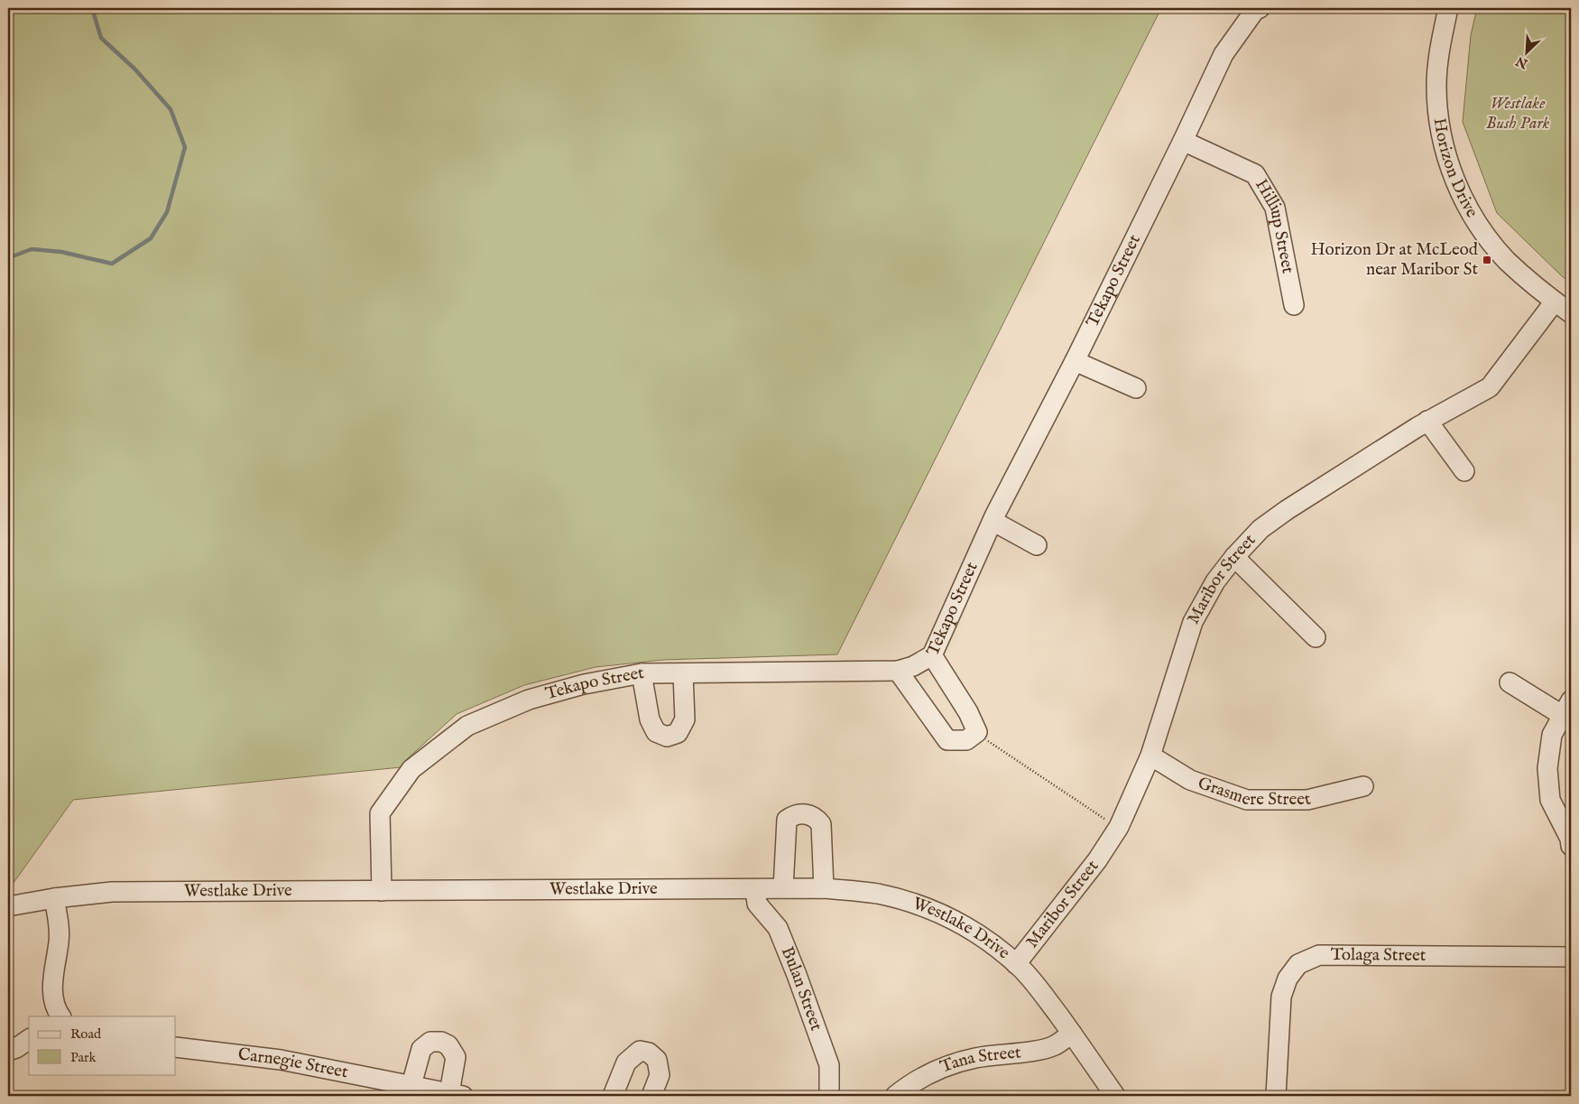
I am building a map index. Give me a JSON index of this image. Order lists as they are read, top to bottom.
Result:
{
  "streets": {
    "street": [
      "Horizon Drive",
      "Hilliup Street",
      "Tekapo Street",
      "Maribor Street",
      "Grasmere Street",
      "Westlake Drive",
      "Tolaga Street",
      "Bulan Street",
      "Tana Street",
      "Carnegie Street"
    ]
  },
  "crossings": [
    ["Horizon Drive", "Maribor Street"],
    ["Hilliup Street", "Tekapo Street"],
    ["Tekapo Street", "Westlake Drive"],
    ["Maribor Street", "Grasmere Street"],
    ["Maribor Street", "Westlake Drive"],
    ["Westlake Drive", "Bulan Street"],
    ["Westlake Drive", "Tana Street"]
  ],
  "parks": ["Westlake Bush Park"],
  "places": {
    "transit": ["Horizon Dr at McLeod near Maribor St"]
  },
  "legend": ["Road", "Park"],
  "north": "bottom left"
}
